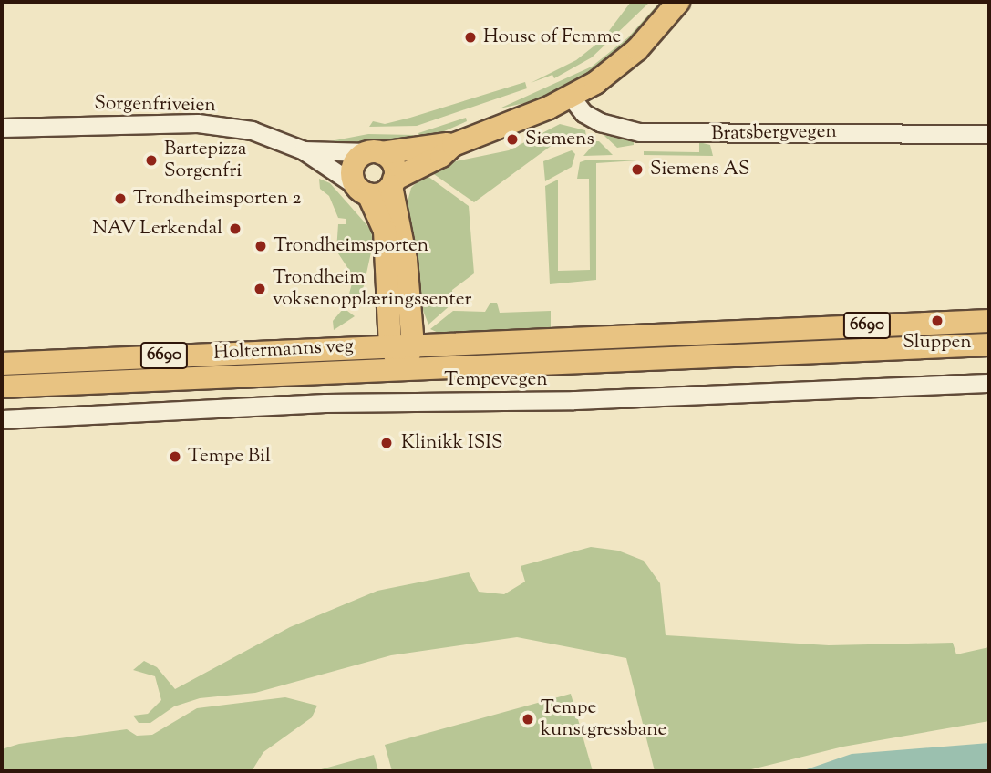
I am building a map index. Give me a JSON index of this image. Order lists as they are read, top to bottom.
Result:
{
  "streets": {
    "main road": ["6690", "Holtermanns veg"],
    "street": ["Sorgenfriveien", "Bratsbergvegen", "Tempevegen"]
  },
  "crossings": [
    ["6690", "Holtermanns veg"]
  ],
  "places": [
    "House of Femme",
    "Siemens",
    "Bartepizza Sorgenfri",
    "Siemens AS",
    "Trondheimsporten 2",
    "NAV Lerkendal",
    "Trondheimsporten",
    "Trondheim voksenopplæringssenter",
    "Sluppen",
    "Klinikk ISIS",
    "Tempe Bil",
    "Tempe kunstgressbane"
  ]
}
